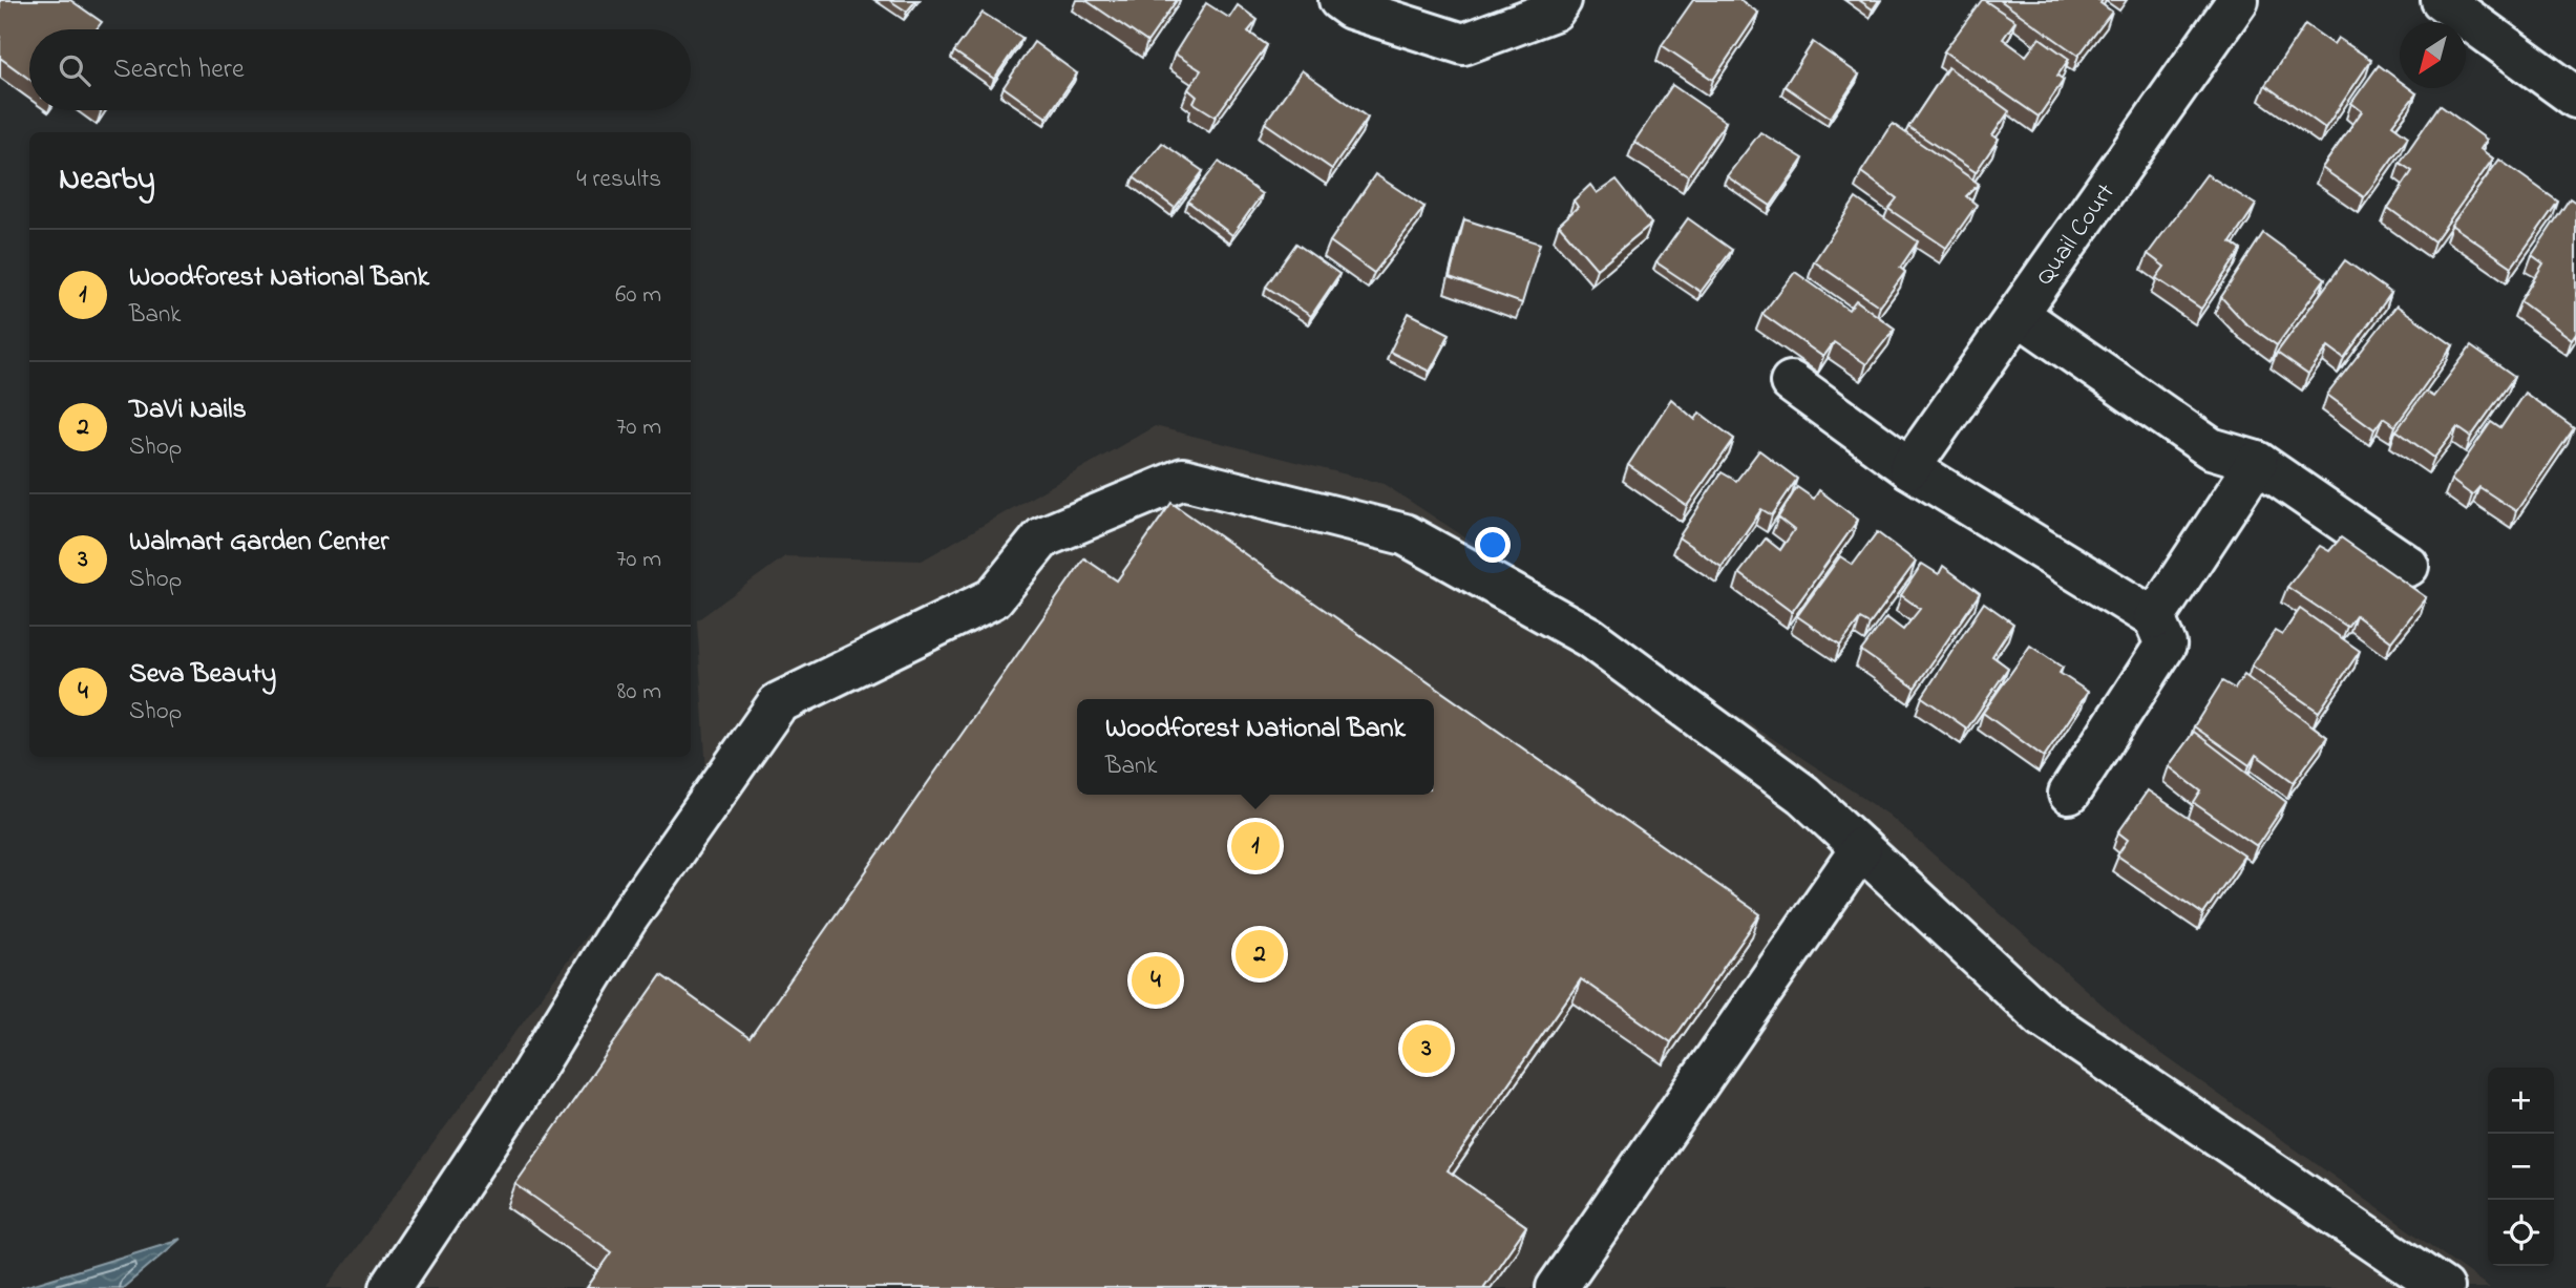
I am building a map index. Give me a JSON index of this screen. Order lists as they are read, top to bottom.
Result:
{
  "streets": {
    "street": ["Quail Court"]
  },
  "north": "bottom left",
  "page": {
    "search": "Search here",
    "heading": ["Nearby", "4 results"],
    "list": [
      {
        "mark": "1",
        "name": "Woodforest National Bank",
        "note": "Bank",
        "value": "60 m"
      },
      {
        "mark": "2",
        "name": "DaVi Nails",
        "note": "Shop",
        "value": "70 m"
      },
      {
        "mark": "3",
        "name": "Walmart Garden Center",
        "note": "Shop",
        "value": "70 m"
      },
      {
        "mark": "4",
        "name": "Seva Beauty",
        "note": "Shop",
        "value": "80 m"
      }
    ],
    "popup": ["Woodforest National Bank", "Bank"],
    "pins": [
      "1",
      "2",
      "4",
      "3"
    ],
    "map_buttons": ["+", "−"]
  }
}
